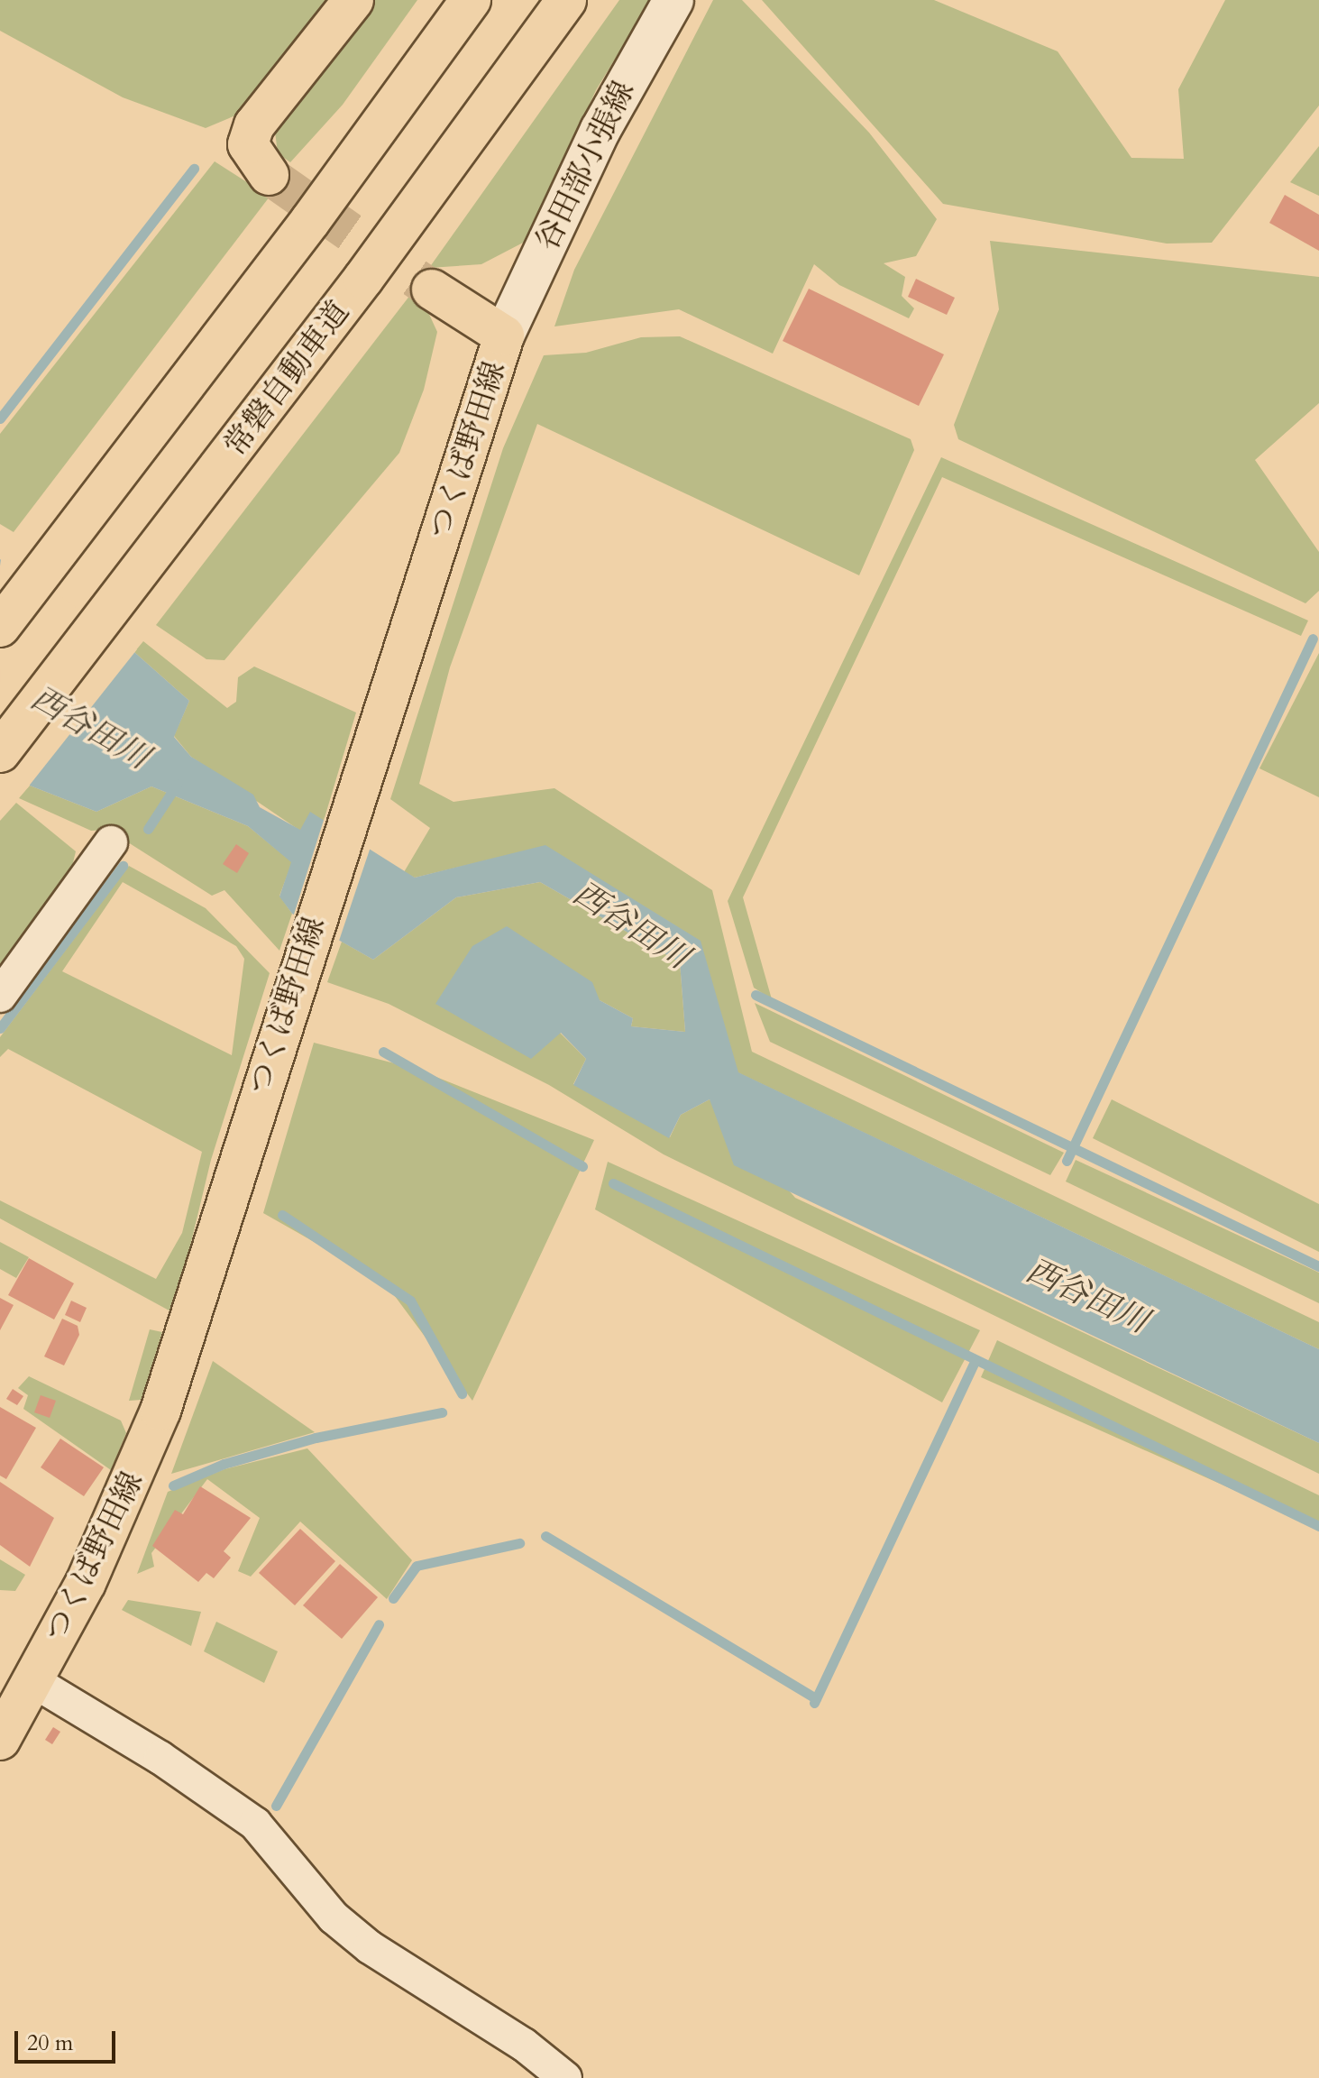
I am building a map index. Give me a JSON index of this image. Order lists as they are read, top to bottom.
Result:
{
  "streets": {
    "main road": ["谷田部小張線", "常磐自動車道", "つくば野田線"]
  },
  "crossings": [
    ["谷田部小張線", "つくば野田線"]
  ],
  "water": ["西谷田川"],
  "scale_bar": "20 m"
}
